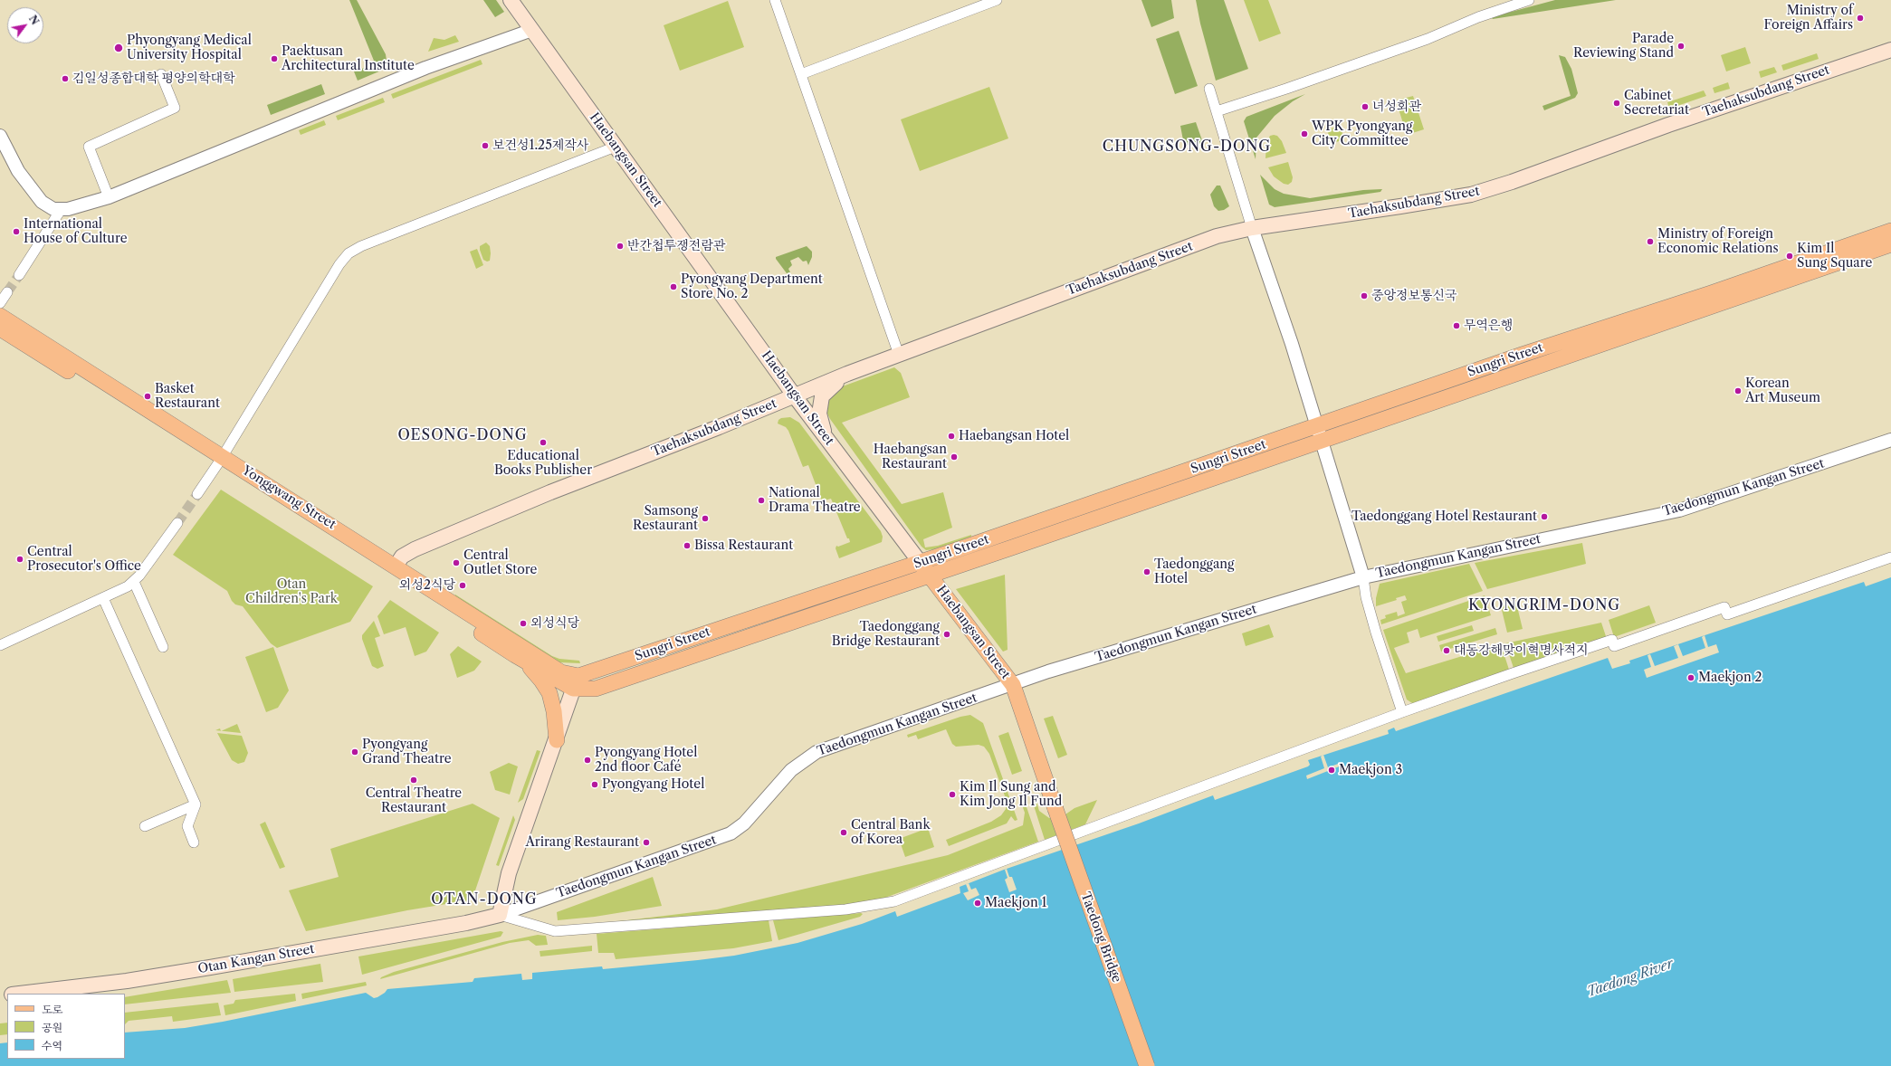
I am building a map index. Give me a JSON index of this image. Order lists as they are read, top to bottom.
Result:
{
  "streets": {
    "main road": [
      "Taehaksubdang Street",
      "Haebangsan Street",
      "Sungri Street",
      "Yonggwang Street",
      "Taedong Bridge",
      "Otan Kangan Street"
    ],
    "street": ["Taedongmun Kangan Street"]
  },
  "crossings": [
    ["Taehaksubdang Street", "Haebangsan Street"],
    ["Taehaksubdang Street", "Yonggwang Street"],
    ["Haebangsan Street", "Sungri Street"],
    ["Haebangsan Street", "Taedongmun Kangan Street"],
    ["Haebangsan Street", "Taedong Bridge"],
    ["Sungri Street", "Yonggwang Street"],
    ["Taedongmun Kangan Street", "Otan Kangan Street"]
  ],
  "districts": [
    "CHUNGSONG-DONG",
    "OESONG-DONG",
    "KYONGRIM-DONG",
    "OTAN-DONG"
  ],
  "water": ["Taedong River"],
  "parks": ["Otan Children's Park"],
  "places": [
    "Ministry of Foreign Affairs",
    "Parade Reviewing Stand",
    "Phyongyang Medical University Hospital",
    "Paektusan Architectural Institute",
    "김일성종합대학 평양의학대학",
    "Cabinet Secretariat",
    "녀성회관",
    "WPK Pyongyang City Committee",
    "보건성1.25제작사",
    "International House of Culture",
    "Ministry of Foreign Economic Relations",
    "반간첩투쟁전람관",
    "Kim Il Sung Square",
    "Pyongyang Department Store No. 2",
    "중앙정보통신국",
    "무역은행",
    "Korean Art Museum",
    "Basket Restaurant",
    "Haebangsan Hotel",
    "Educational Books Publisher",
    "Haebangsan Restaurant",
    "National Drama Theatre",
    "Taedonggang Hotel Restaurant",
    "Samsong Restaurant",
    "Bissa Restaurant",
    "Central Prosecutor's Office",
    "Central Outlet Store",
    "Taedonggang Hotel",
    "외성2식당",
    "외성식당",
    "Taedonggang Bridge Restaurant",
    "대동강해맞이혁명사적지",
    "Maekjon 2",
    "Pyongyang Grand Theatre",
    "Pyongyang Hotel 2nd floor Café",
    "Maekjon 3",
    "Central Theatre Restaurant",
    "Pyongyang Hotel",
    "Kim Il Sung and Kim Jong Il Fund",
    "Central Bank of Korea",
    "Arirang Restaurant",
    "Maekjon 1"
  ],
  "legend": ["도로", "공원", "수역"],
  "north": "top right"
}
